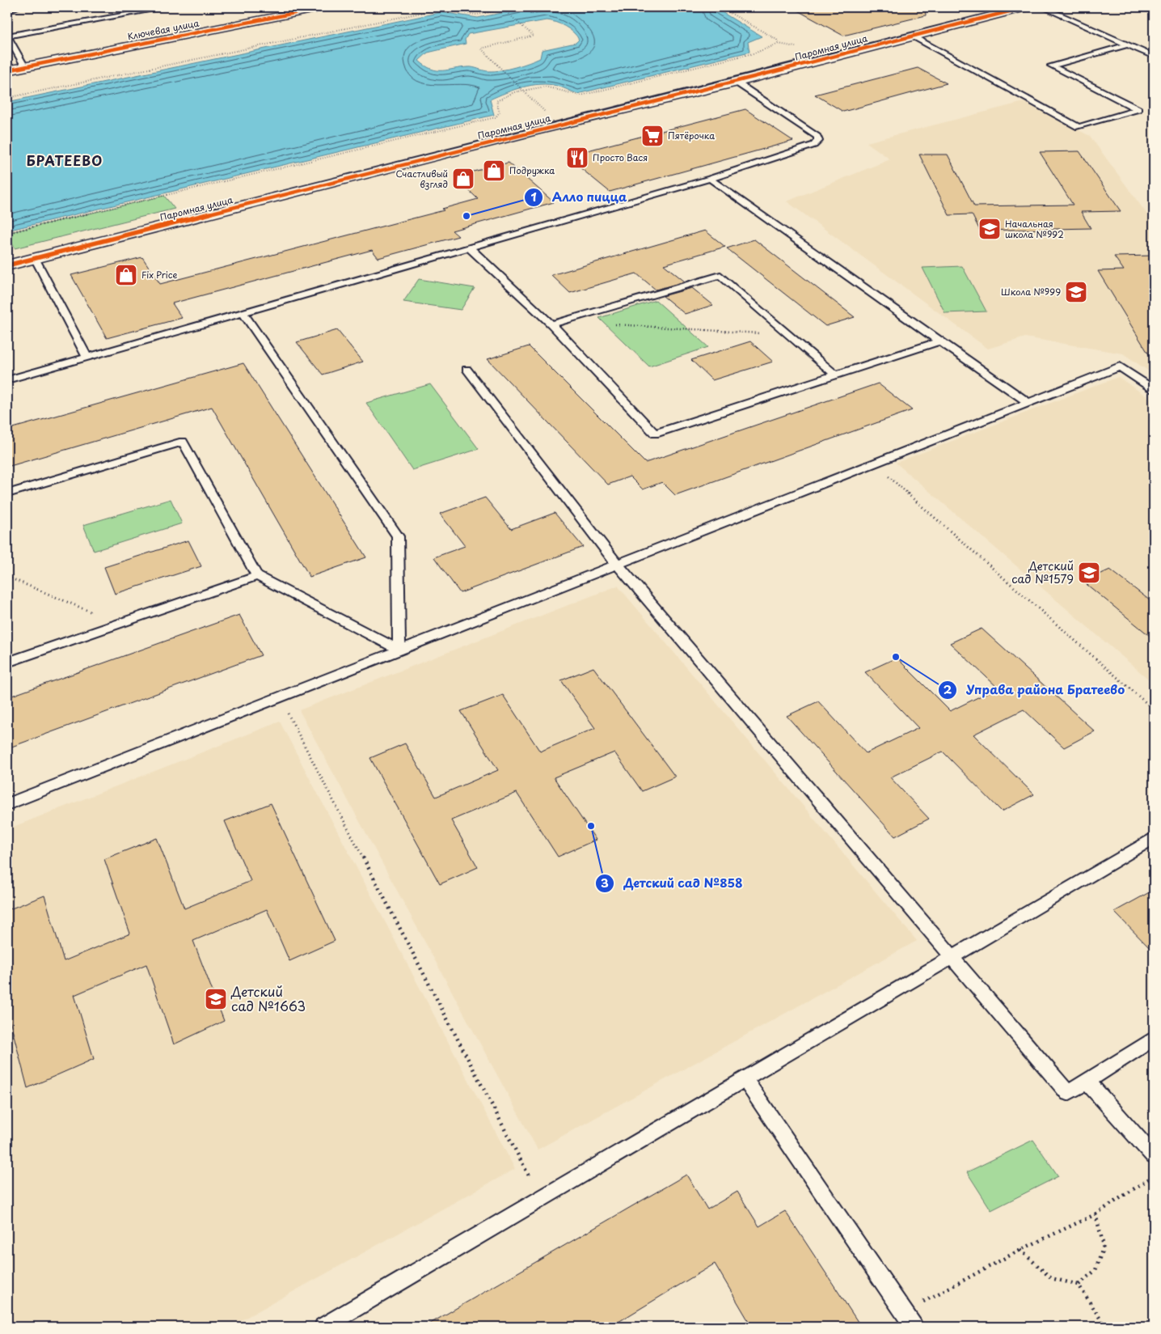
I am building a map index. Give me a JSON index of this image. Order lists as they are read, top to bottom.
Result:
{
  "streets": {
    "street": ["Ключевая улица", "Паромная улица"]
  },
  "districts": ["БРАТЕЕВО"],
  "places": {
    "supermarket": ["Пятёрочка"],
    "restaurant": ["Просто Вася"],
    "shop": ["Подружка", "Счастливый взгляд", "Fix Price"],
    "other": ["Алло пицца", "Управа района Братеево", "Детский сад №858"],
    "school or university": [
      "Начальная школа №992",
      "Школа №999",
      "Детский сад №1579",
      "Детский сад №1663"
    ]
  }
}
